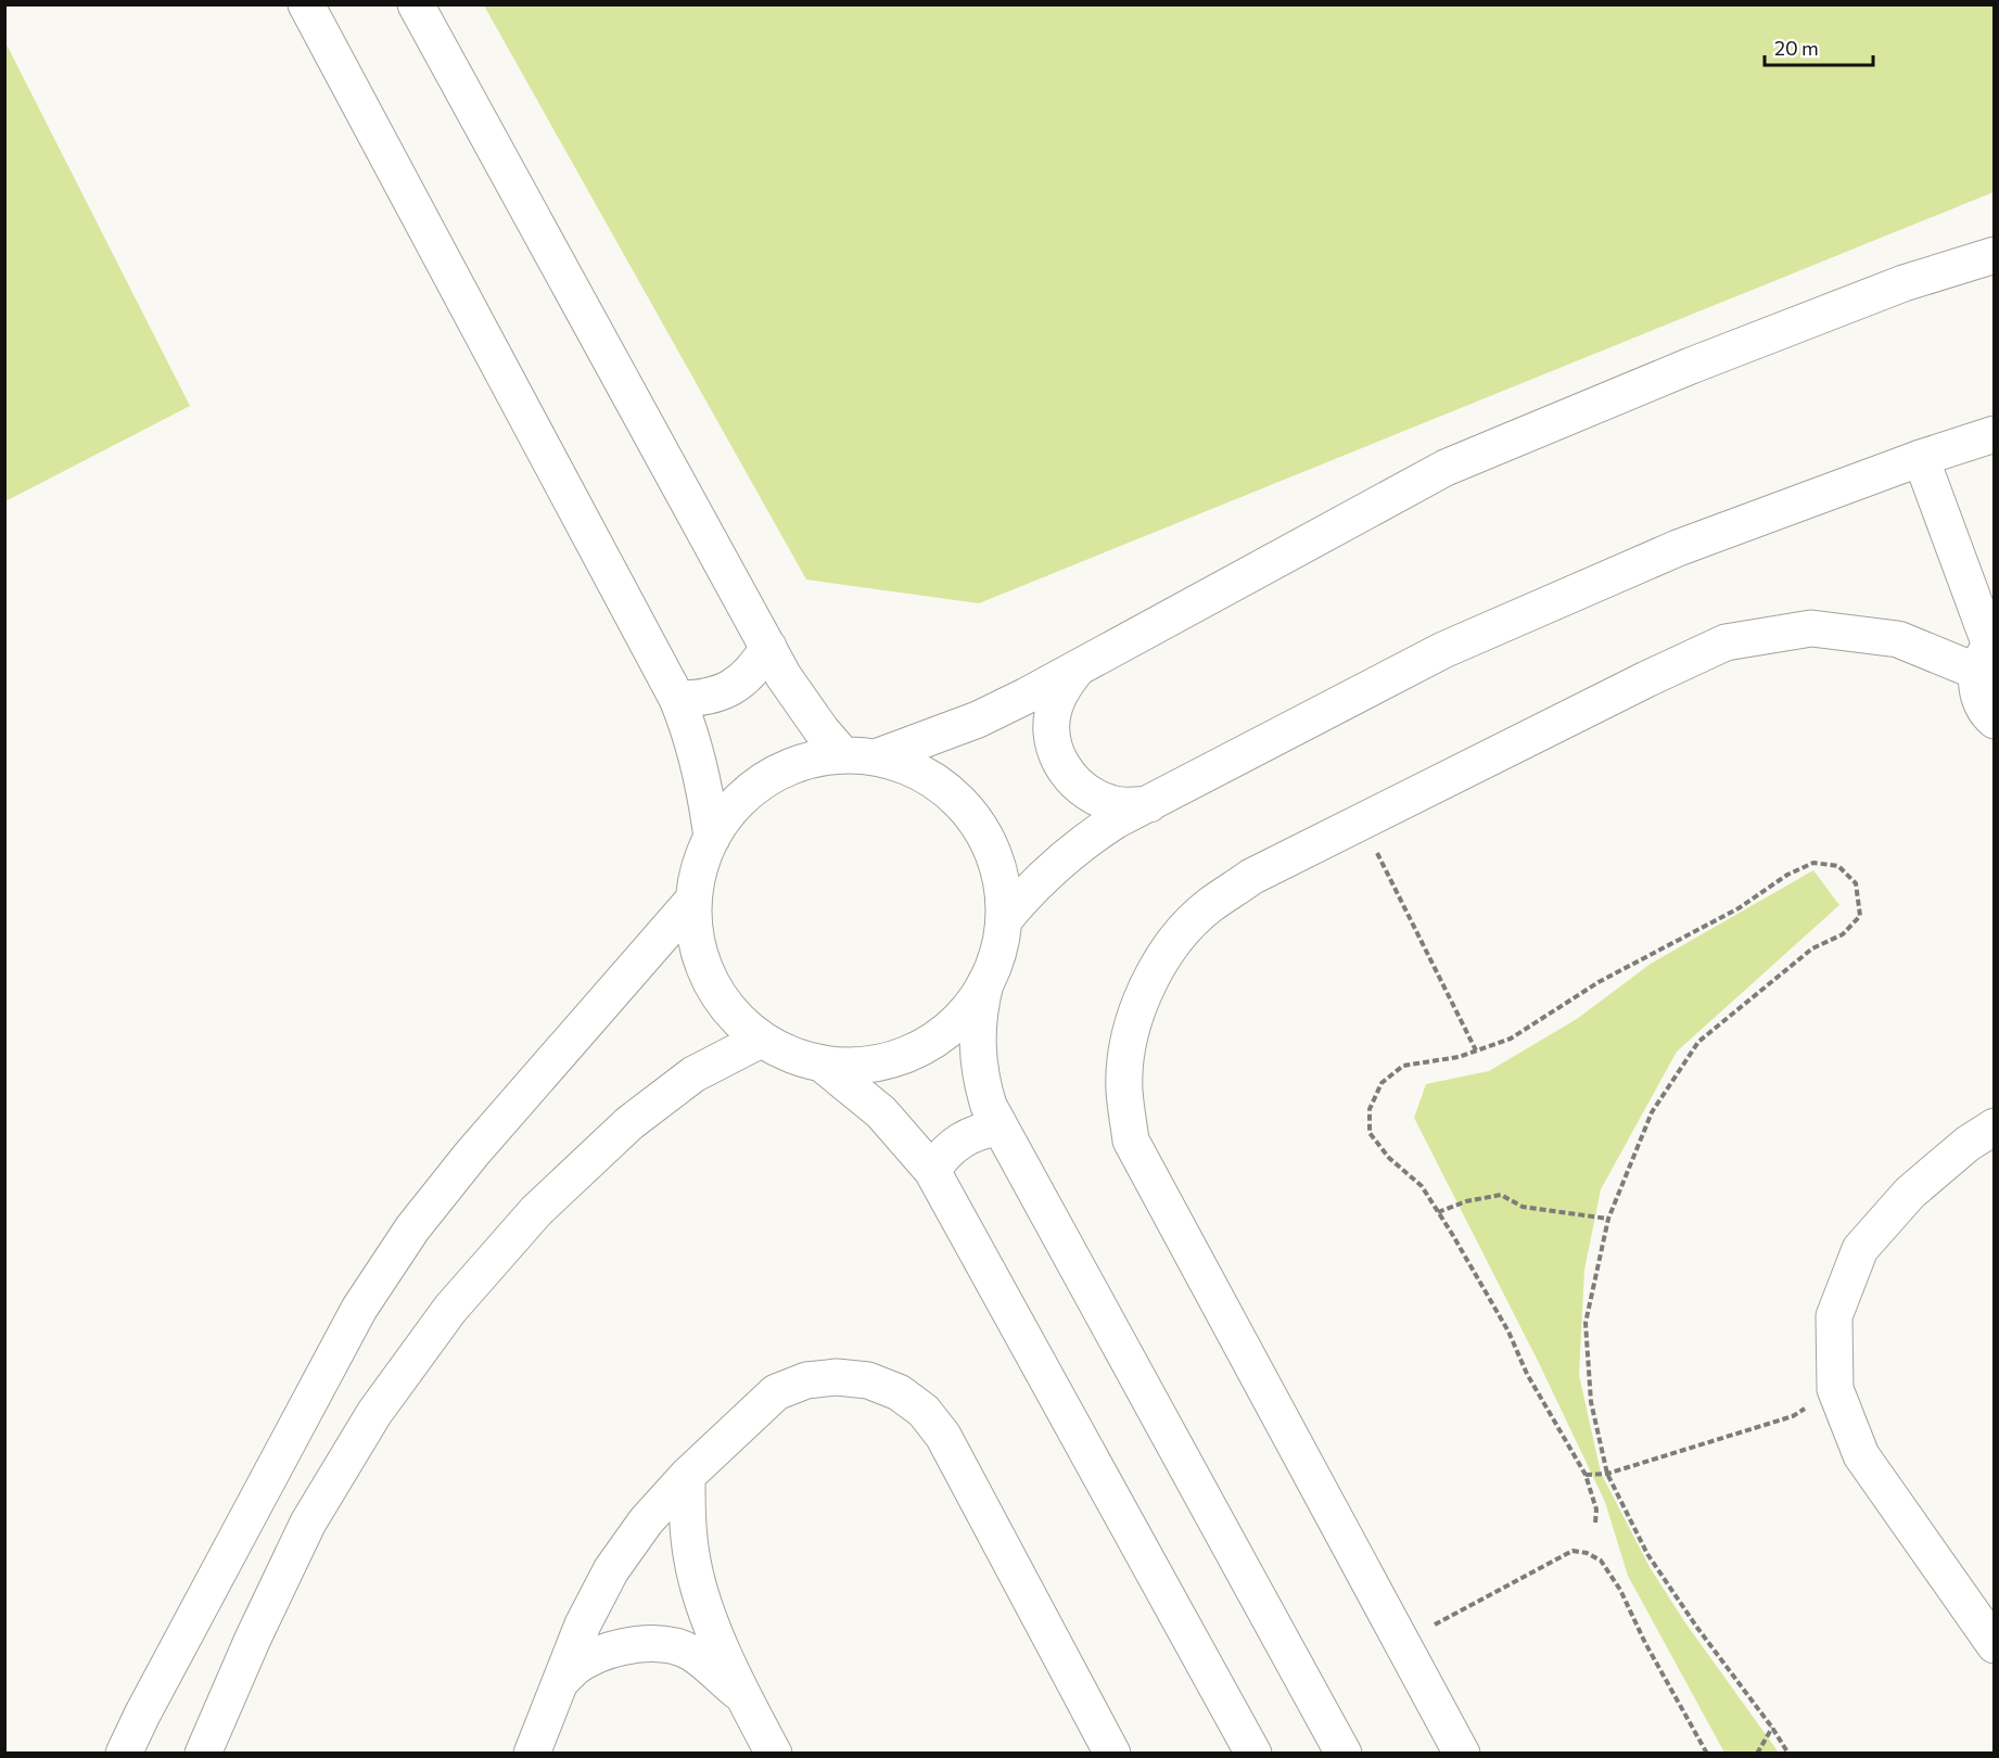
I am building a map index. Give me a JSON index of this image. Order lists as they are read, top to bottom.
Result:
{
  "scale_bar": "20 m"
}
